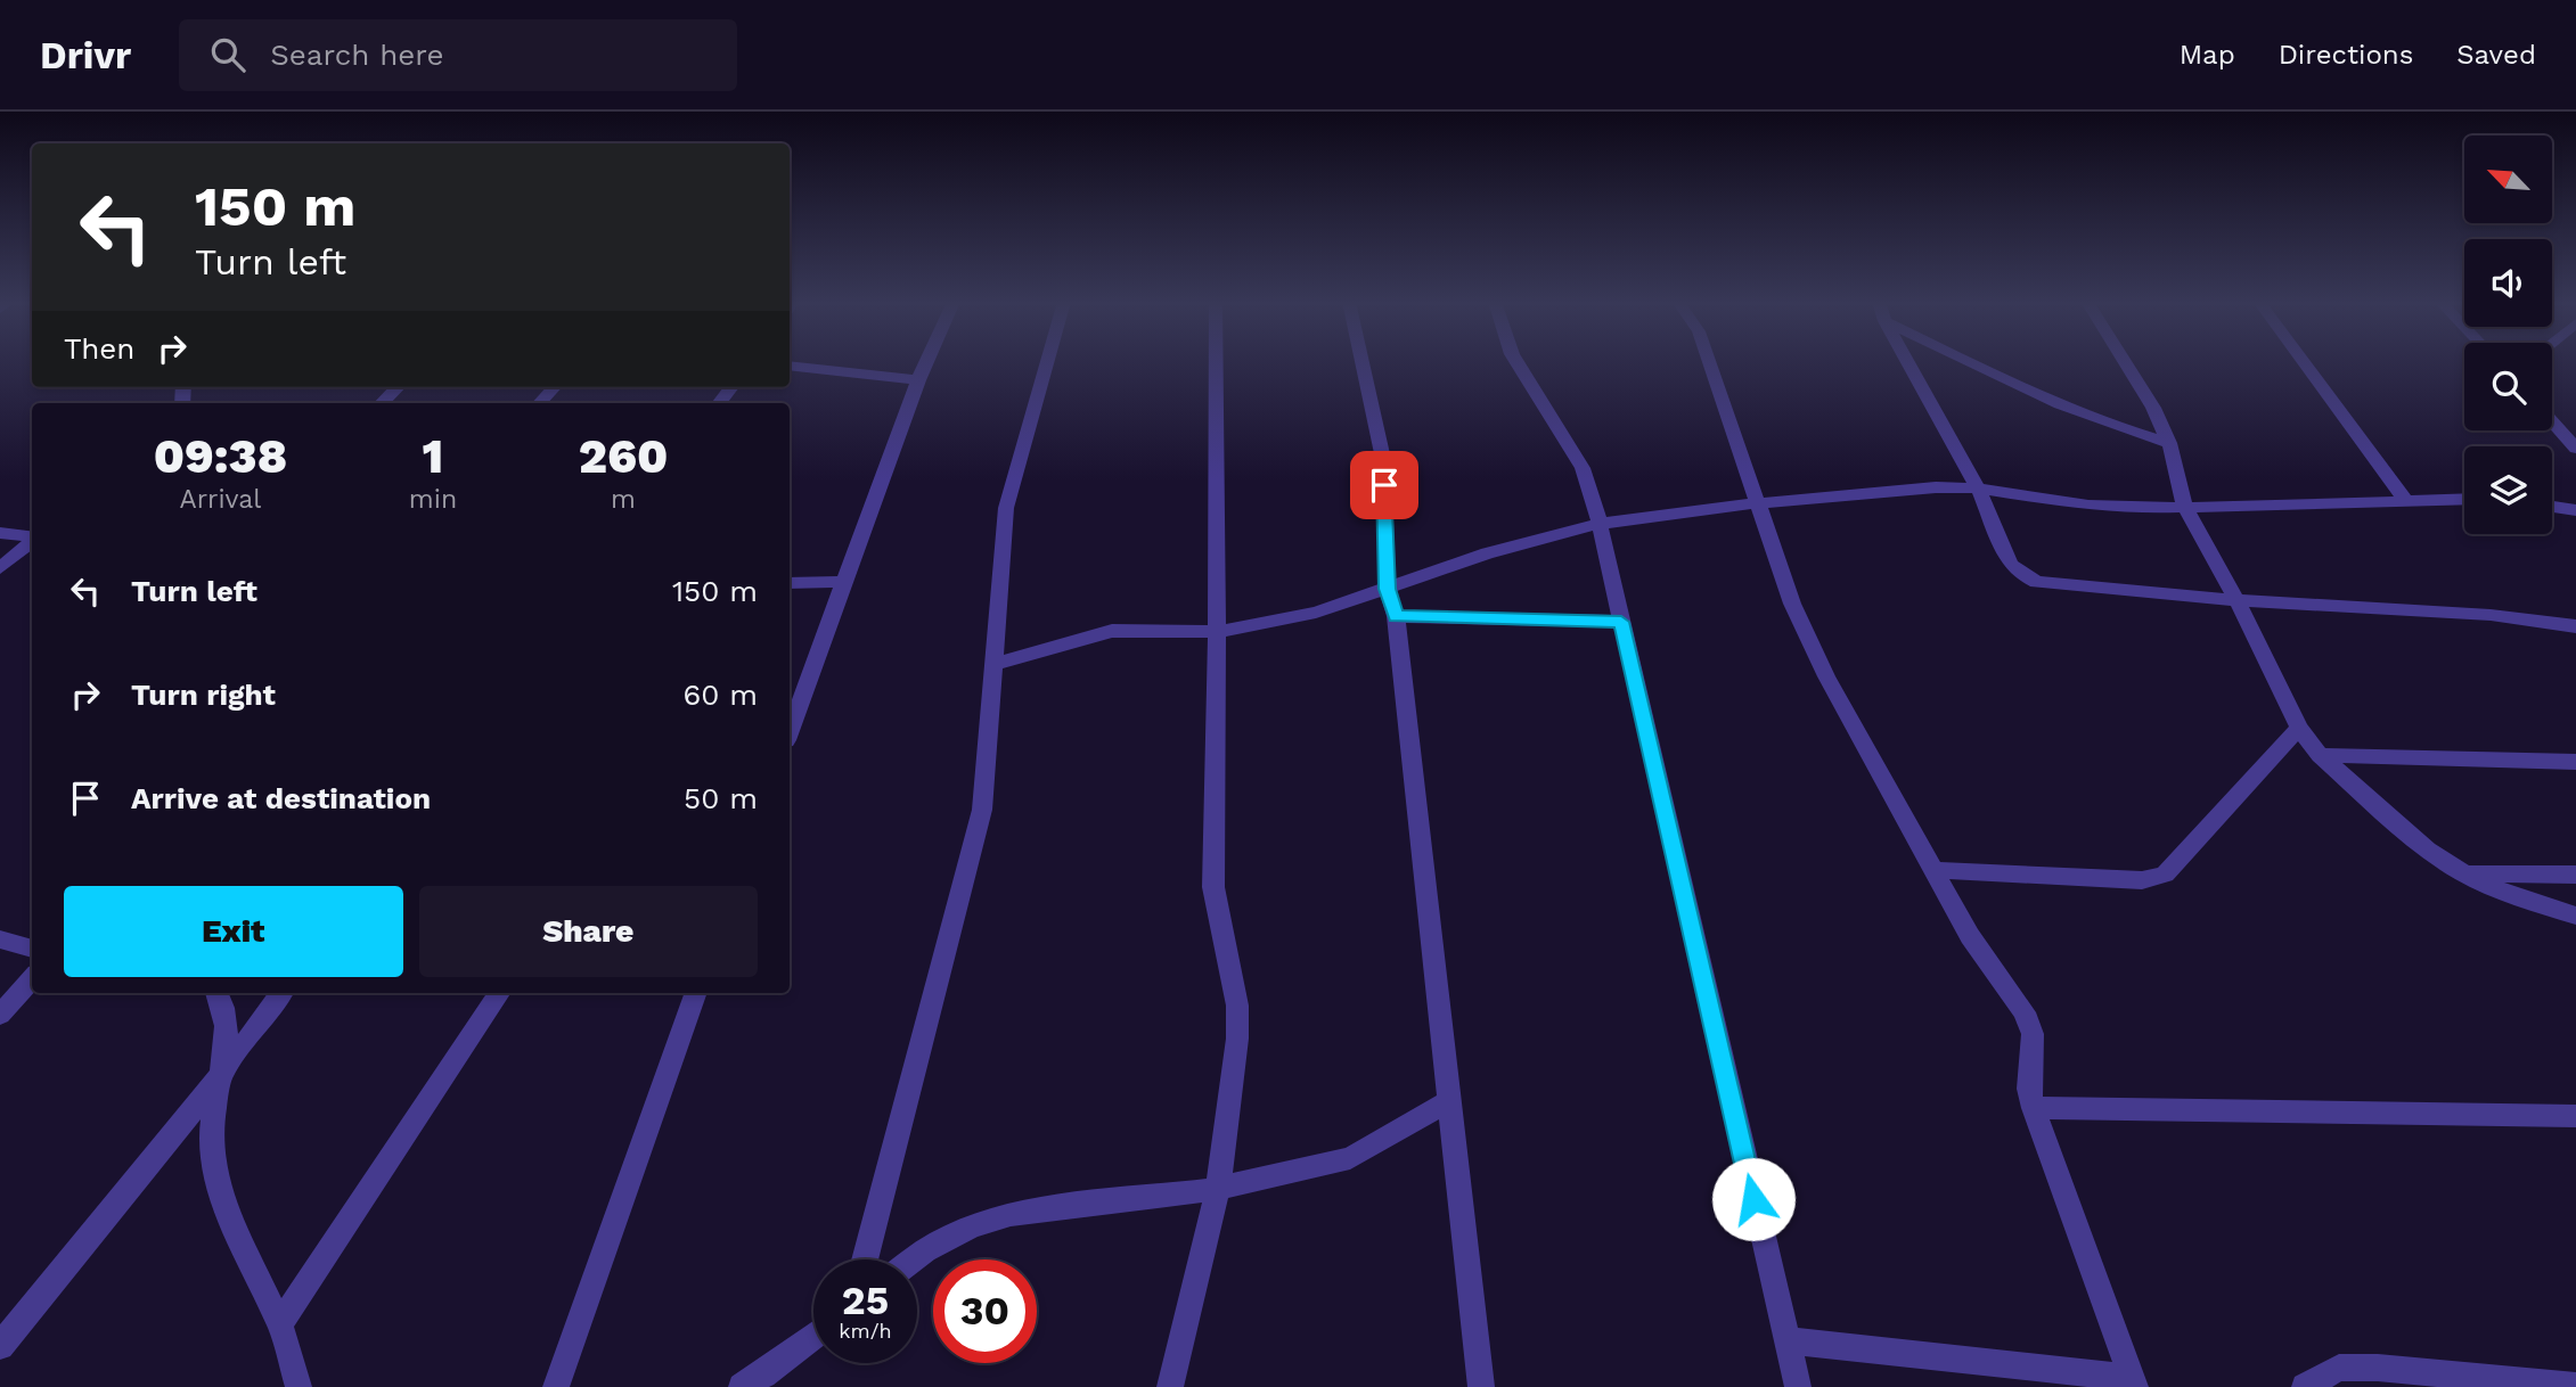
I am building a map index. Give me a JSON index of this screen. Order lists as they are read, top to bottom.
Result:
{
  "north": "top left",
  "page": {
    "header": "Drivr",
    "search": "Search here",
    "nav": ["Map", "Directions", "Saved"],
    "turn": ["150 m", "Turn left"],
    "then": "Then",
    "eta": [
      "09:38",
      "Arrival",
      "1",
      "min",
      "260",
      "m"
    ],
    "list": [
      {
        "name": "Turn left",
        "value": "150 m"
      },
      {
        "name": "Turn right",
        "value": "60 m"
      },
      {
        "name": "Arrive at destination",
        "value": "50 m"
      }
    ],
    "buttons": ["Exit", "Share"],
    "speed": "25 km/h",
    "limit": "30"
  }
}
